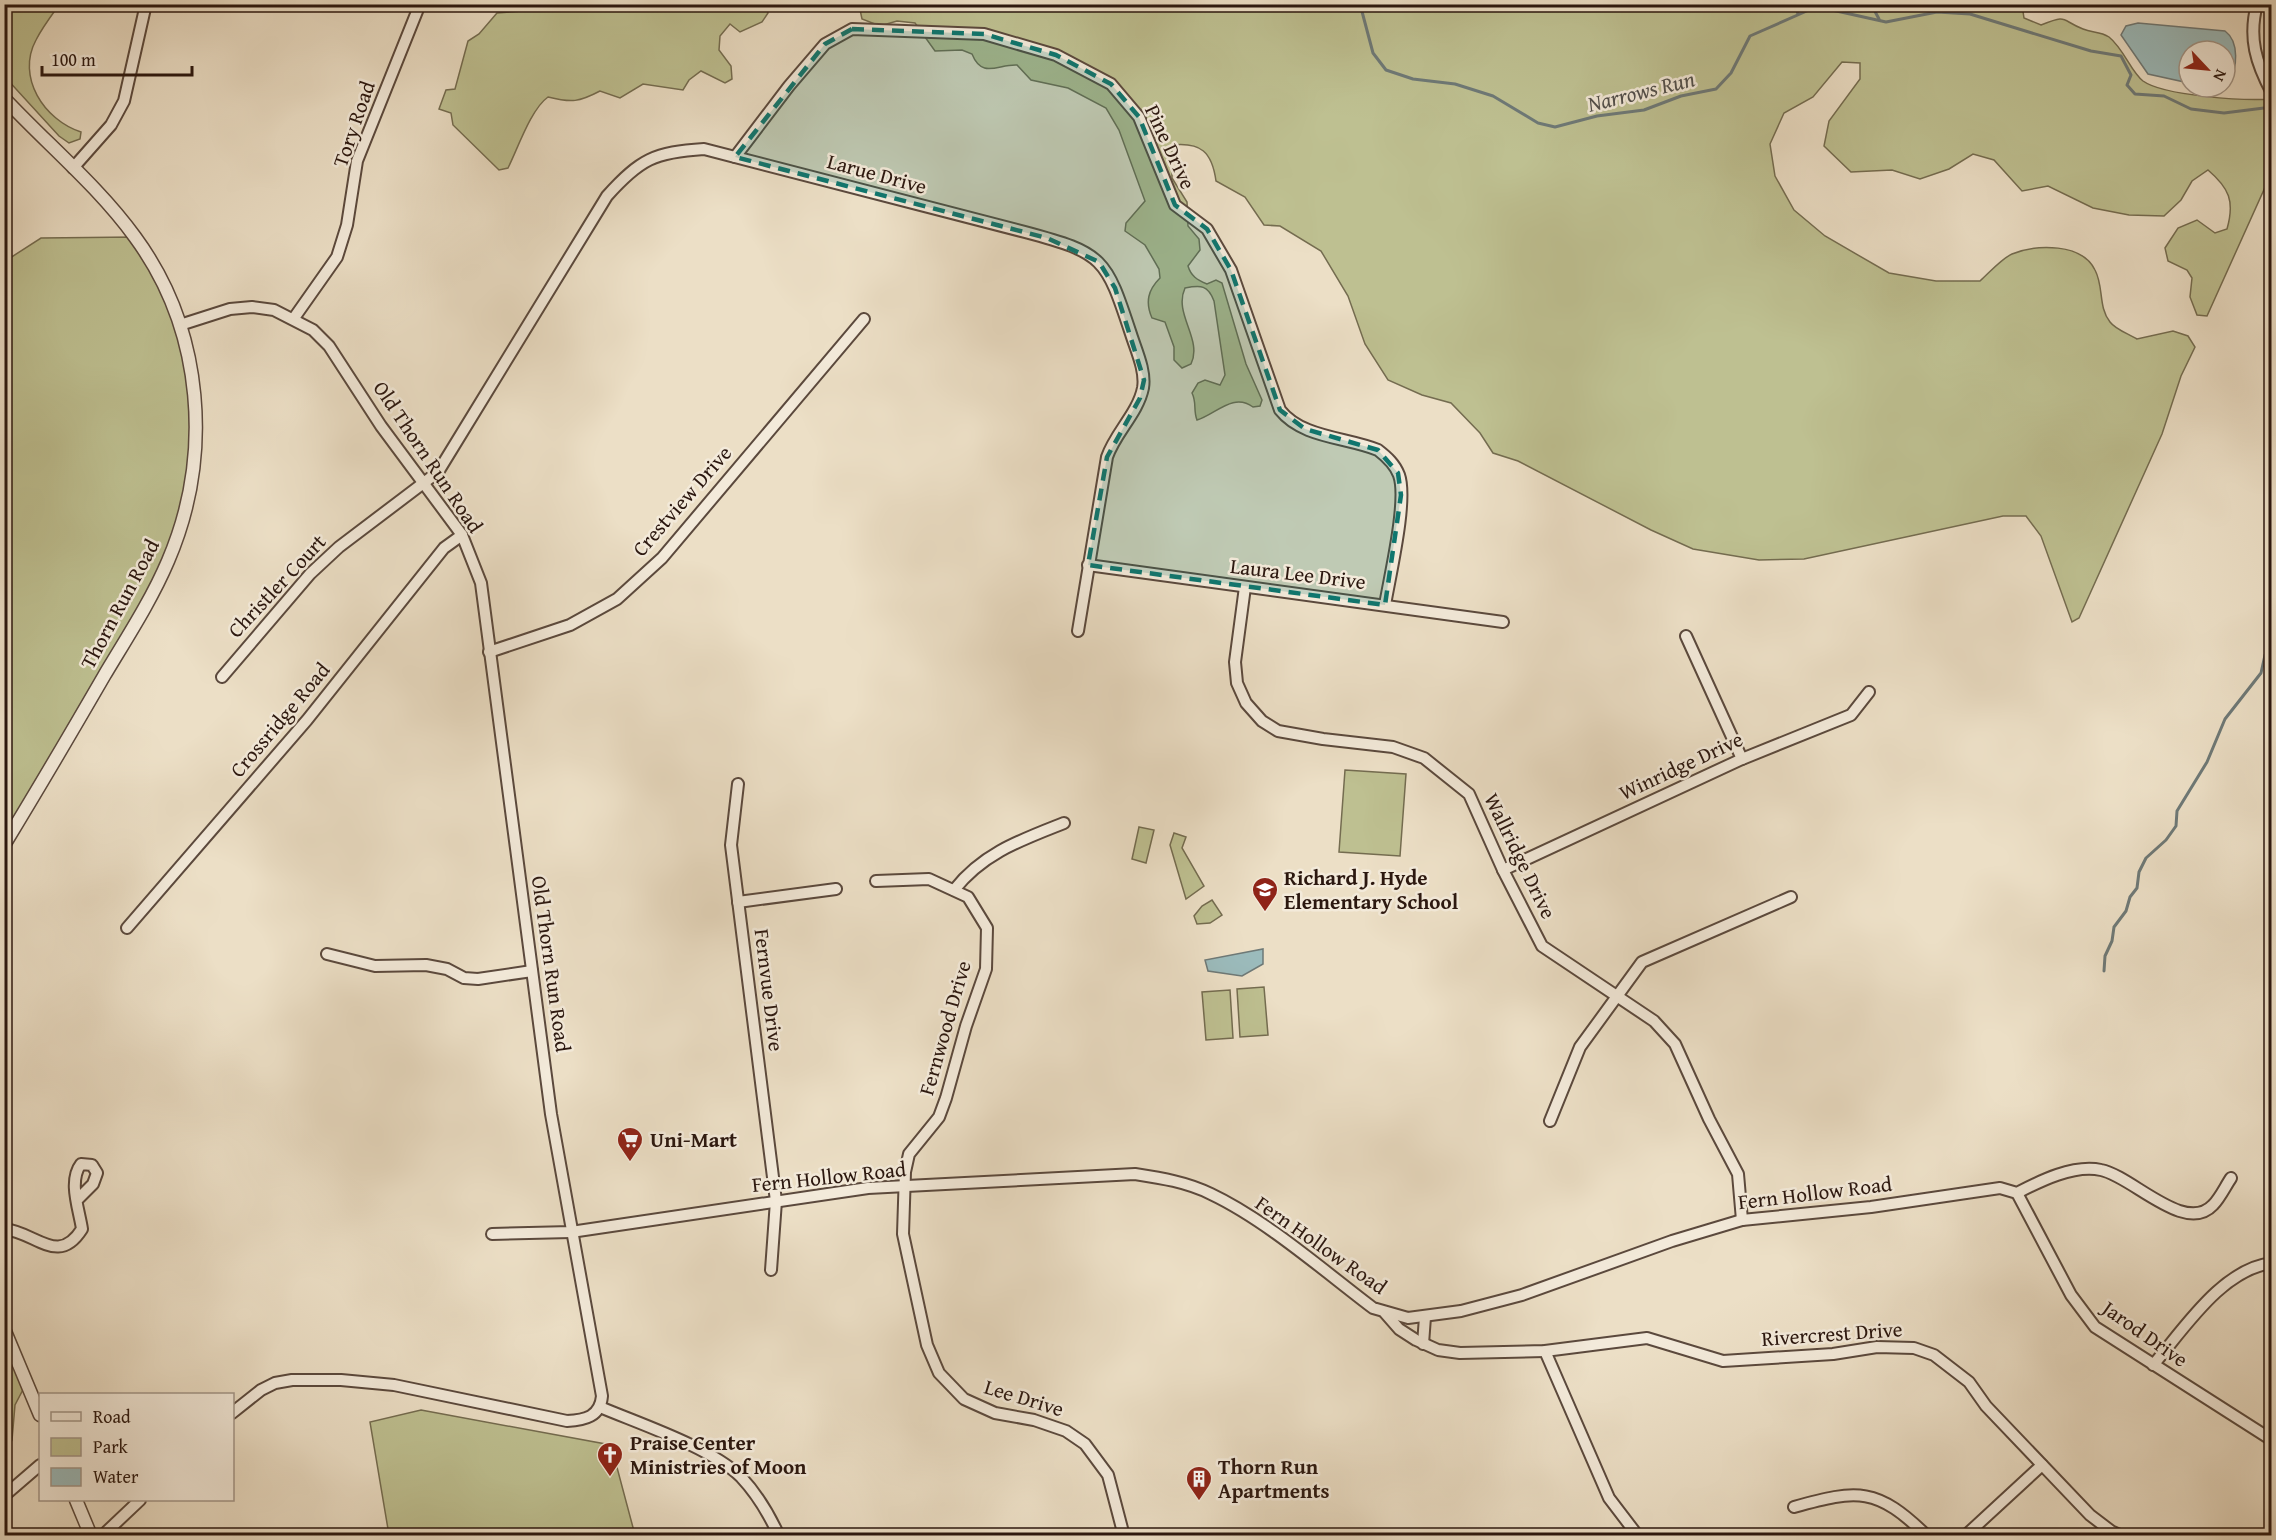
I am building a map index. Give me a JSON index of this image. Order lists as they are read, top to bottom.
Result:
{
  "streets": {
    "street": [
      "Tory Road",
      "Pine Drive",
      "Larue Drive",
      "Old Thorn Run Road",
      "Crestview Drive",
      "Laura Lee Drive",
      "Christler Court",
      "Thorn Run Road",
      "Crossridge Road",
      "Winridge Drive",
      "Wallridge Drive",
      "Fernvue Drive",
      "Fernwood Drive",
      "Fern Hollow Road",
      "Rivercrest Drive",
      "Jarod Drive",
      "Lee Drive"
    ]
  },
  "crossings": [
    ["Tory Road", "Old Thorn Run Road"],
    ["Pine Drive", "Larue Drive"],
    ["Pine Drive", "Laura Lee Drive"],
    ["Larue Drive", "Old Thorn Run Road"],
    ["Larue Drive", "Laura Lee Drive"],
    ["Larue Drive", "Christler Court"],
    ["Old Thorn Run Road", "Crestview Drive"],
    ["Old Thorn Run Road", "Christler Court"],
    ["Old Thorn Run Road", "Thorn Run Road"],
    ["Old Thorn Run Road", "Crossridge Road"],
    ["Old Thorn Run Road", "Fern Hollow Road"],
    ["Laura Lee Drive", "Wallridge Drive"],
    ["Winridge Drive", "Wallridge Drive"],
    ["Wallridge Drive", "Fern Hollow Road"],
    ["Fernvue Drive", "Fern Hollow Road"],
    ["Fernwood Drive", "Fern Hollow Road"],
    ["Fernwood Drive", "Lee Drive"],
    ["Fern Hollow Road", "Rivercrest Drive"],
    ["Fern Hollow Road", "Jarod Drive"],
    ["Fern Hollow Road", "Lee Drive"]
  ],
  "water": ["Narrows Run"],
  "places": {
    "school or university": ["Richard J. Hyde Elementary School"],
    "supermarket": ["Uni-Mart"],
    "church": ["Praise Center Ministries of Moon"],
    "building": ["Thorn Run Apartments"]
  },
  "legend": ["Road", "Park", "Water"],
  "scale_bar": "100 m",
  "north": "bottom right"
}
